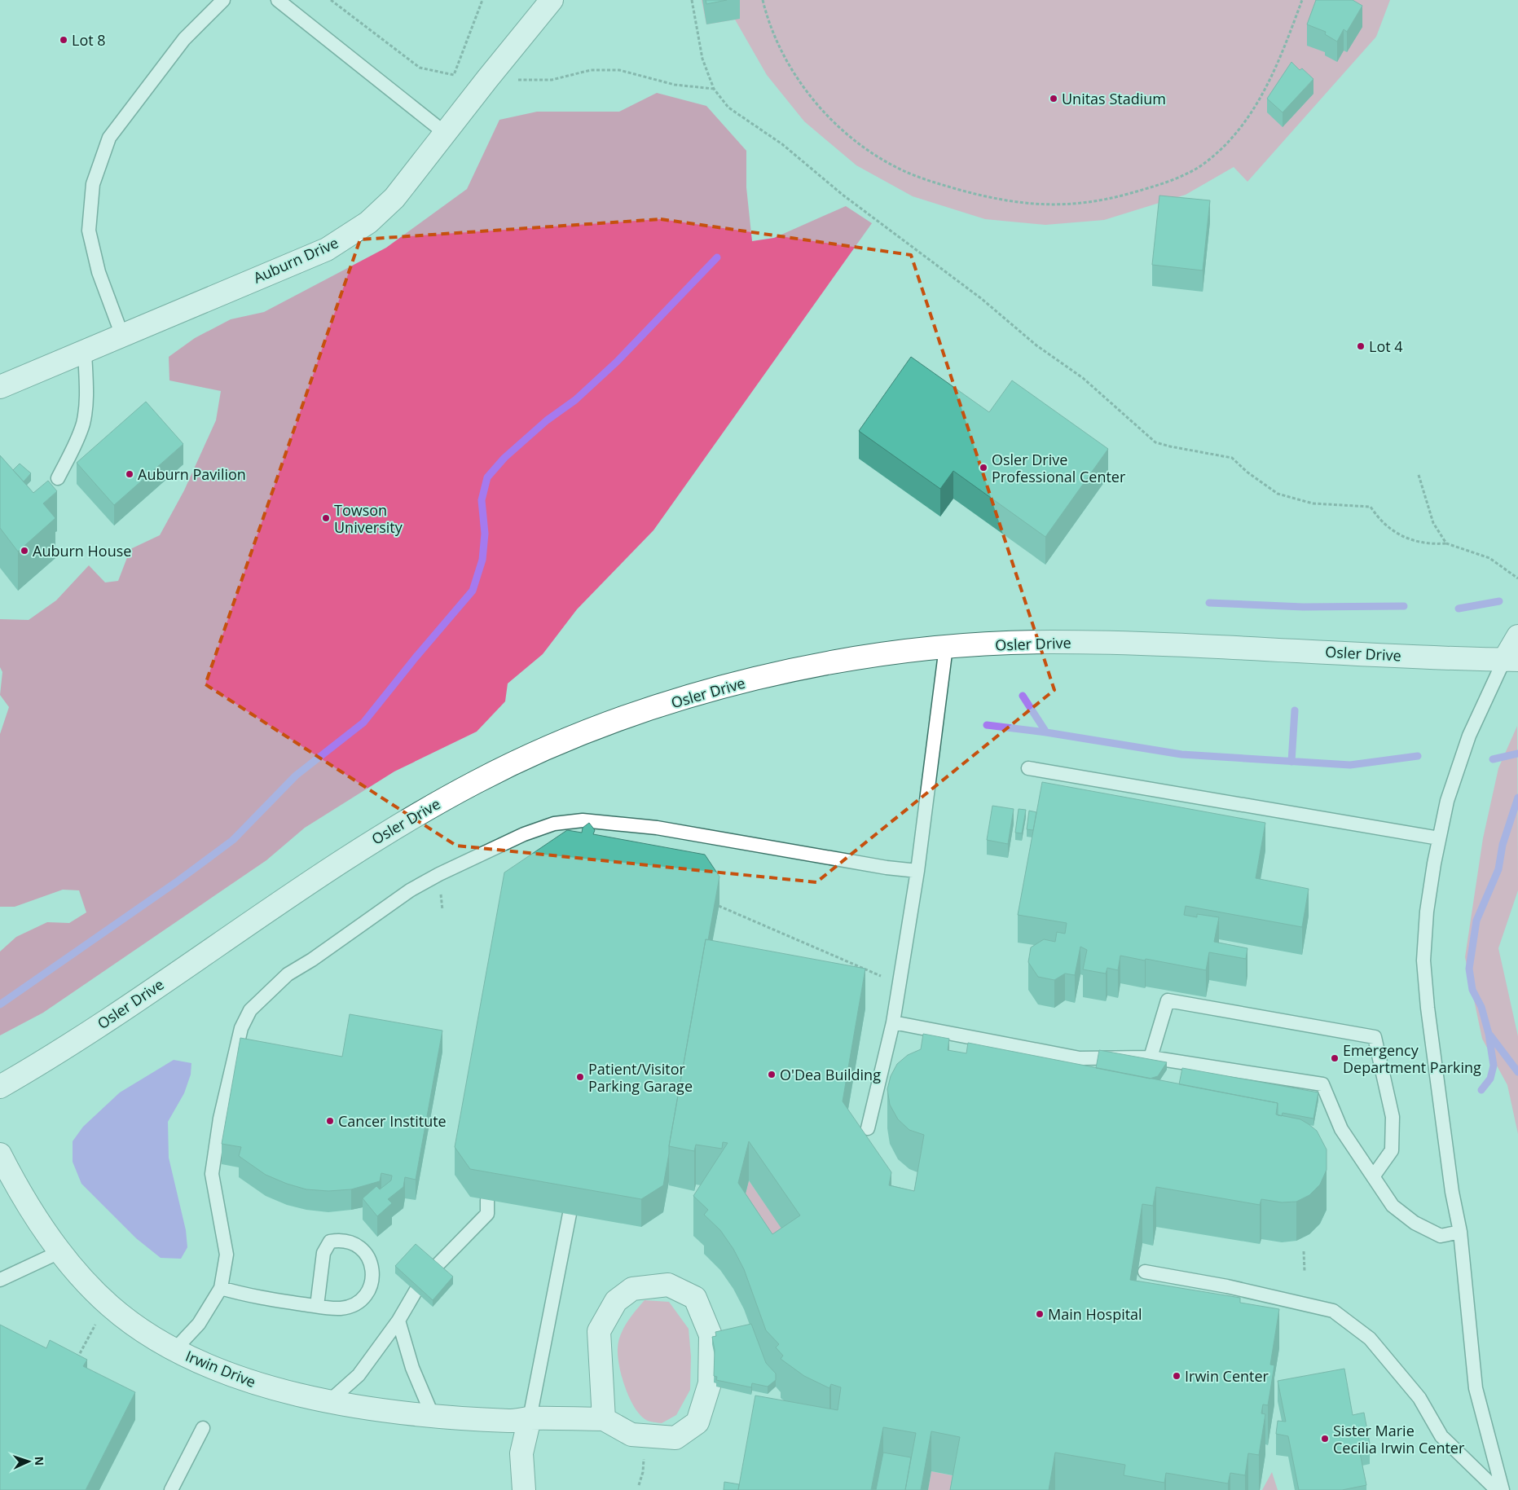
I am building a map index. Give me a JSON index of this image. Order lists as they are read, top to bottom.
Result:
{
  "streets": {
    "street": ["Auburn Drive", "Osler Drive", "Irwin Drive"]
  },
  "places": [
    "Lot 8",
    "Unitas Stadium",
    "Lot 4",
    "Osler Drive Professional Center",
    "Auburn Pavilion",
    "Towson University",
    "Auburn House",
    "Emergency Department Parking",
    "O'Dea Building",
    "Patient/Visitor Parking Garage",
    "Cancer Institute",
    "Main Hospital",
    "Irwin Center",
    "Sister Marie Cecilia Irwin Center"
  ],
  "north": "right"
}
